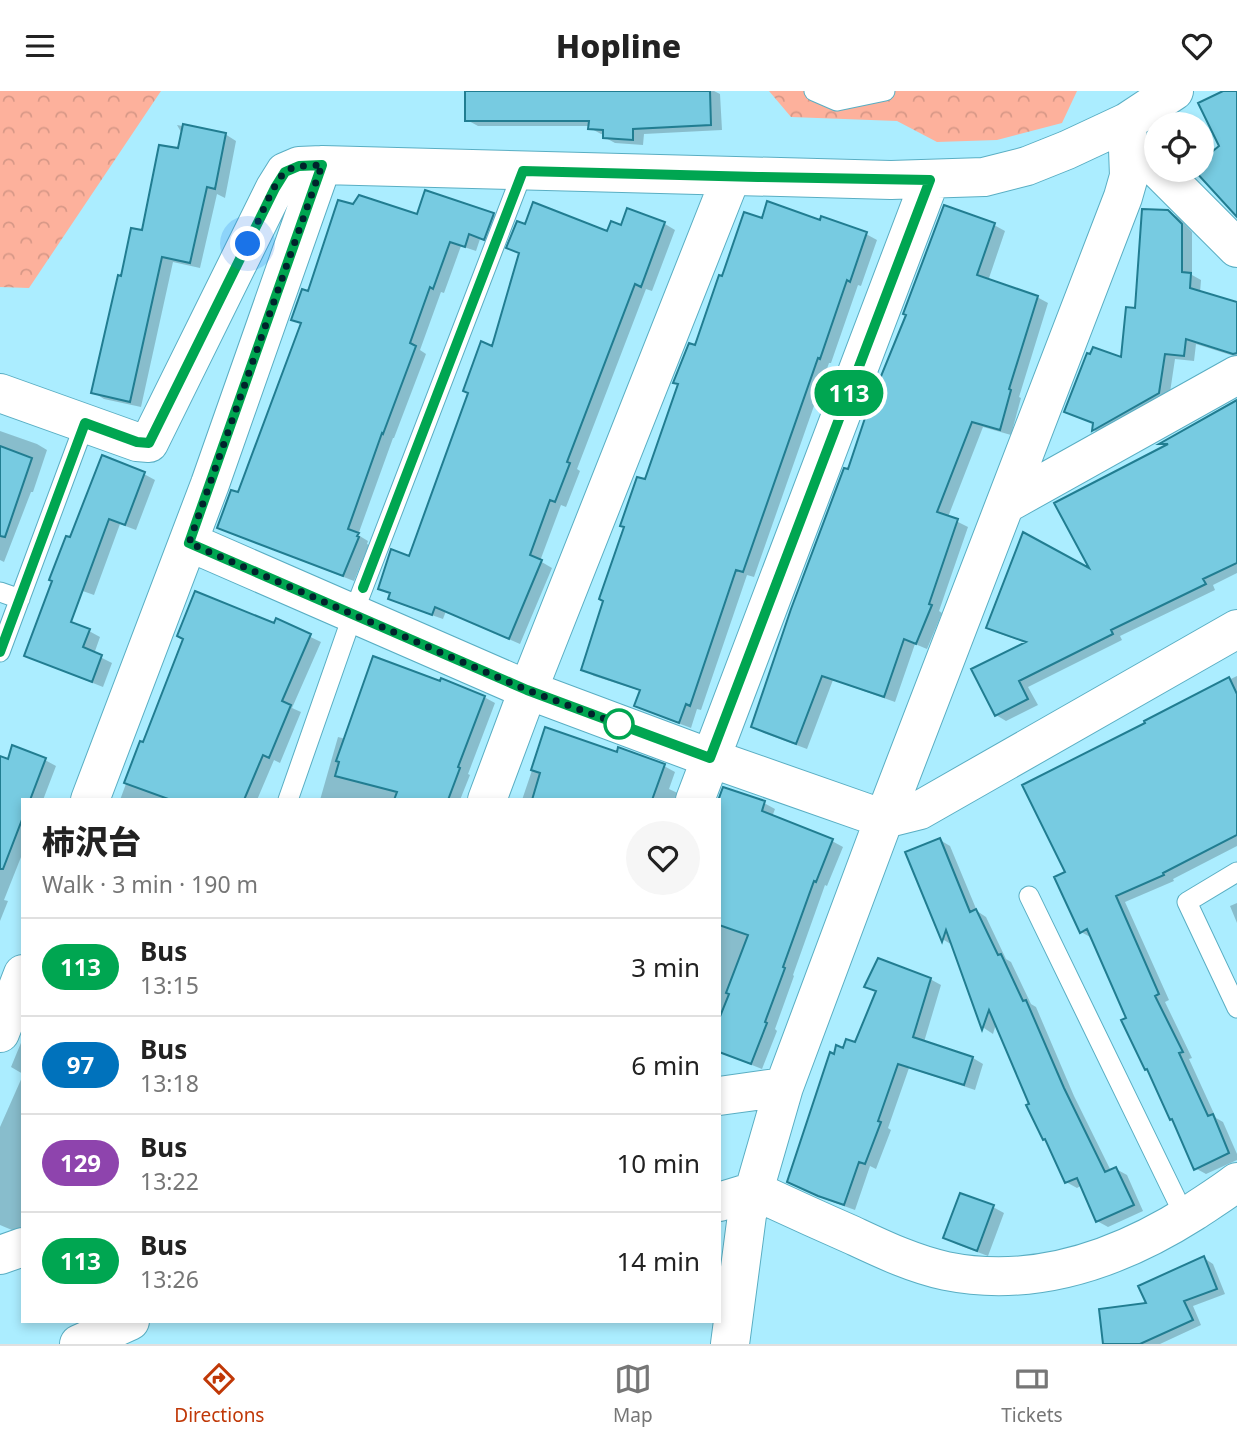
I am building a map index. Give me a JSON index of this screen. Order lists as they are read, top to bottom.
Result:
{
  "lines": ["bus line 113"],
  "page": {
    "header": "Hopline",
    "on_map": "113",
    "heading": ["柿沢台", "Walk · 3 min · 190 m"],
    "list": [
      {
        "mark": "113",
        "name": "Bus",
        "note": "13:15",
        "value": "3 min"
      },
      {
        "mark": "97",
        "name": "Bus",
        "note": "13:18",
        "value": "6 min"
      },
      {
        "mark": "129",
        "name": "Bus",
        "note": "13:22",
        "value": "10 min"
      },
      {
        "mark": "113",
        "name": "Bus",
        "note": "13:26",
        "value": "14 min"
      }
    ],
    "tabs": ["Directions", "Map", "Tickets"]
  }
}
